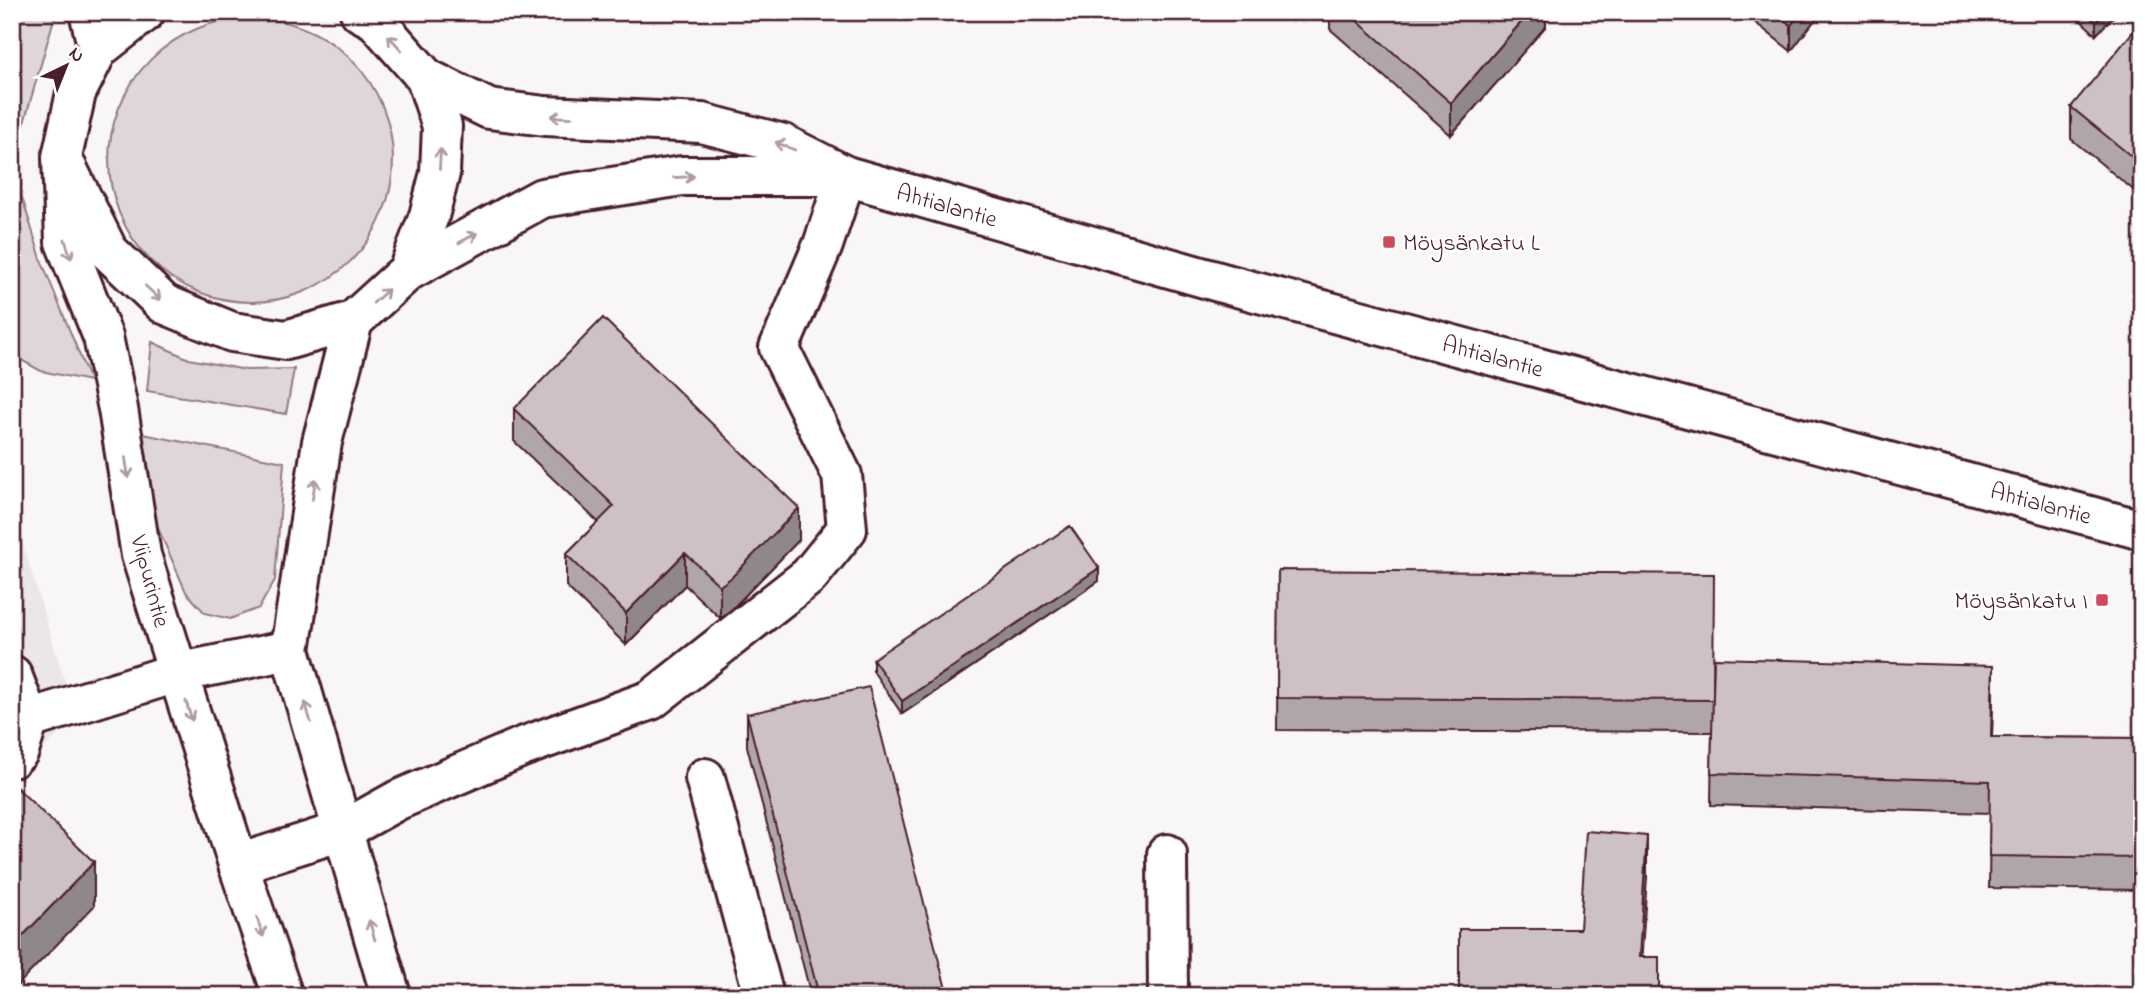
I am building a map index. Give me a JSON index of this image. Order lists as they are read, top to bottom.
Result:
{
  "streets": {
    "main road": ["Ahtialantie", "Viipurintie"]
  },
  "places": {
    "transit": ["Möysänkatu L", "Möysänkatu I"]
  },
  "north": "top right"
}
